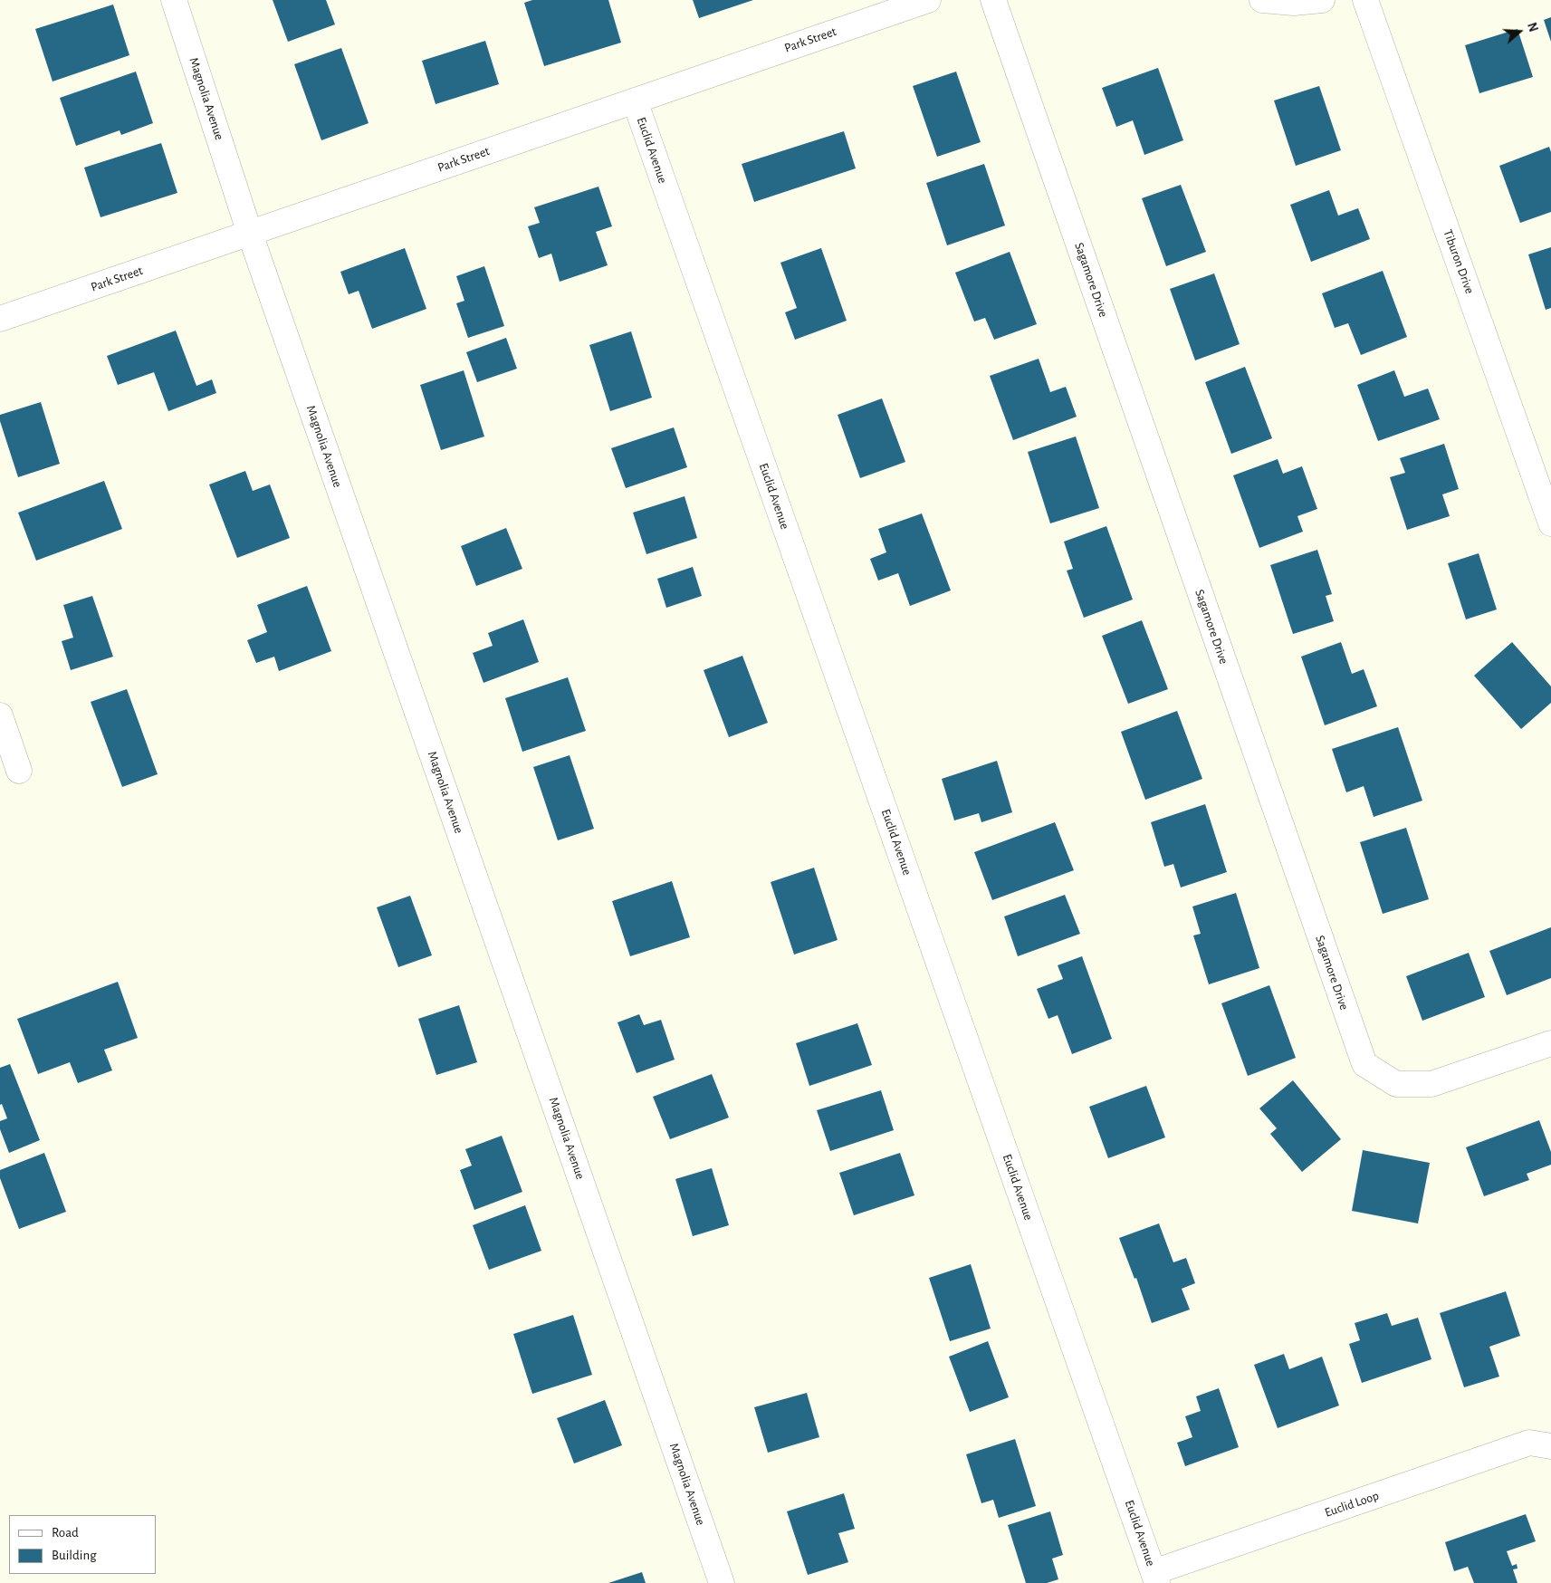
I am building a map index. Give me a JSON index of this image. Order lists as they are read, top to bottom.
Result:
{
  "streets": {
    "street": [
      "Park Street",
      "Magnolia Avenue",
      "Euclid Avenue",
      "Tiburon Drive",
      "Sagamore Drive",
      "Euclid Loop"
    ]
  },
  "crossings": [
    ["Park Street", "Magnolia Avenue"],
    ["Park Street", "Euclid Avenue"],
    ["Euclid Avenue", "Euclid Loop"]
  ],
  "legend": ["Road", "Building"],
  "north": "right"
}
